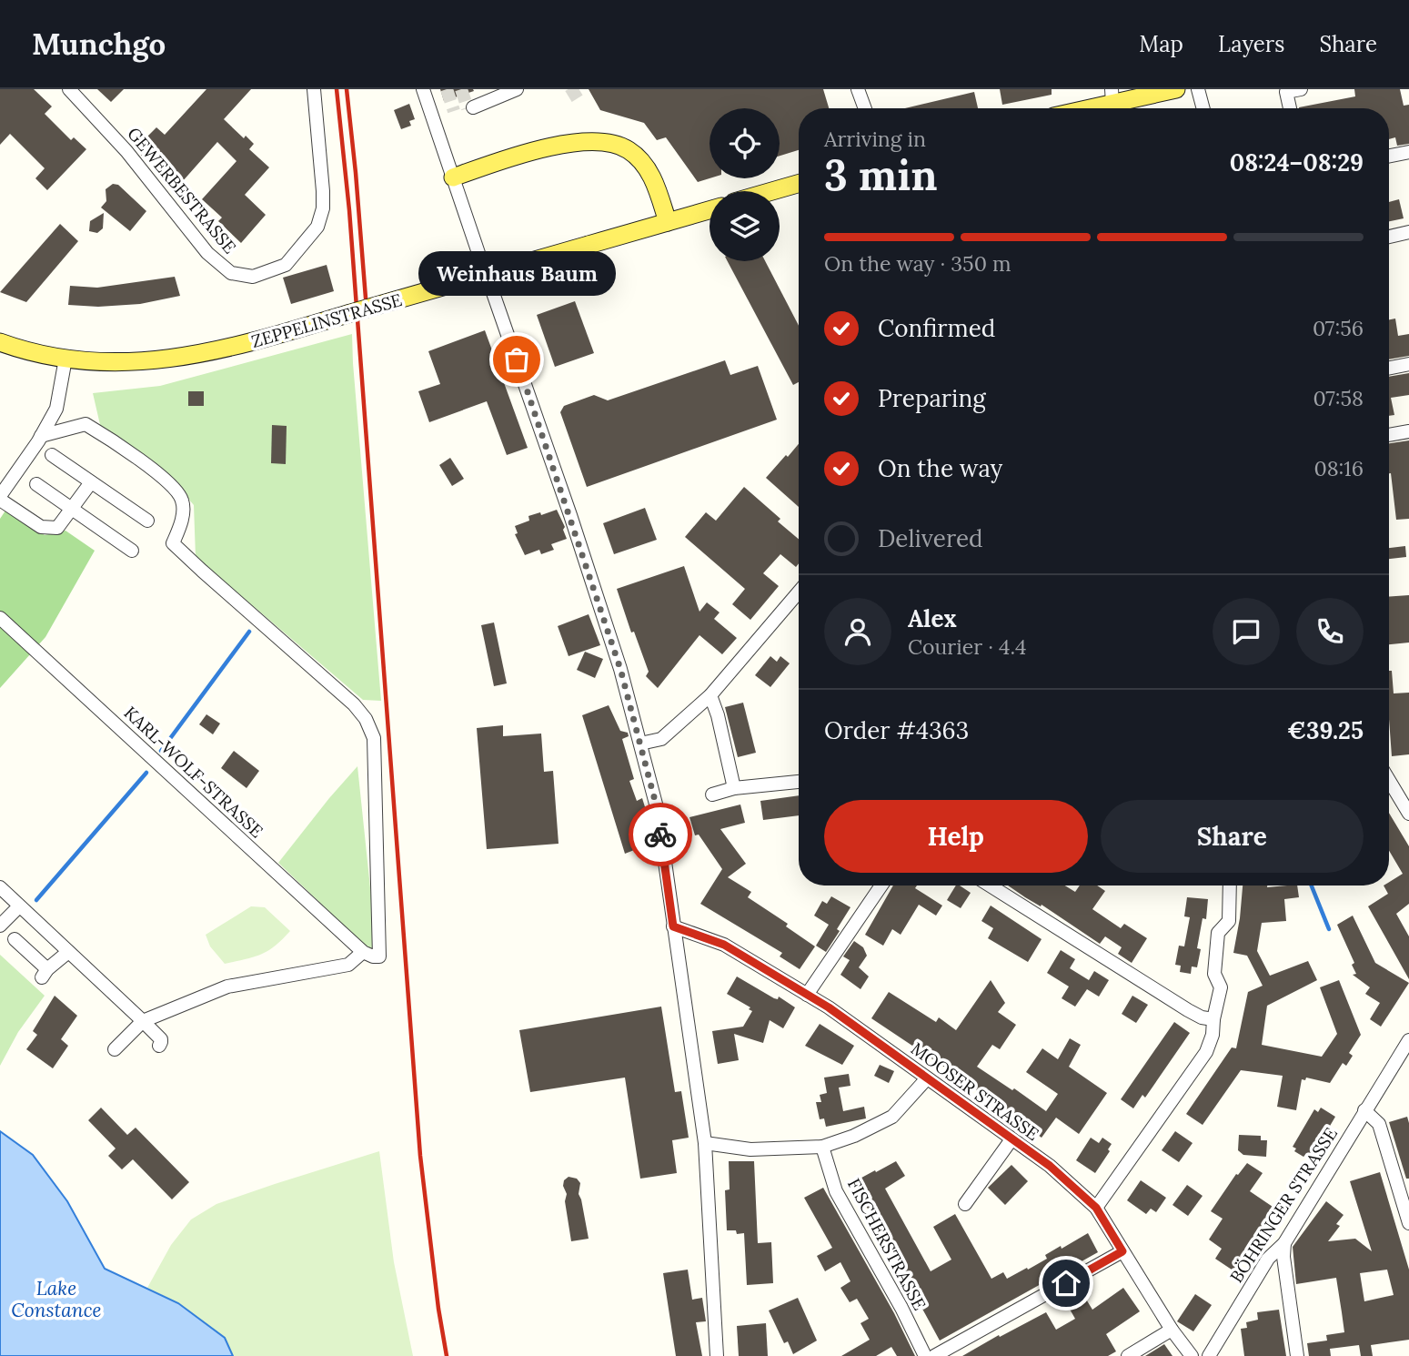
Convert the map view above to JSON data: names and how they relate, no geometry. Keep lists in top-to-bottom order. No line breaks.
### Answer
{"streets":{"main road":["ZEPPELINSTRASSE"],"street":["GEWERBESTRASSE","KARL-WOLF-STRASSE","MOOSER STRASSE","BÖHRINGER STRASSE","FISCHERSTRASSE"]},"water":["Lake Constance"],"places":["Weinhaus Baum"],"page":{"header":"Munchgo","nav":["Map","Layers","Share"],"heading":["3 min","Arriving in","08:24–08:29"],"panel":["Alex","Courier · 4.4","Order #4363","€39.25"],"bar":"On the way · 350 m","bubble":"Weinhaus Baum","list":[["Confirmed","07:56"],["Preparing","07:58"],["On the way","08:16"],"Delivered"],"buttons":["Help","Share"]}}
